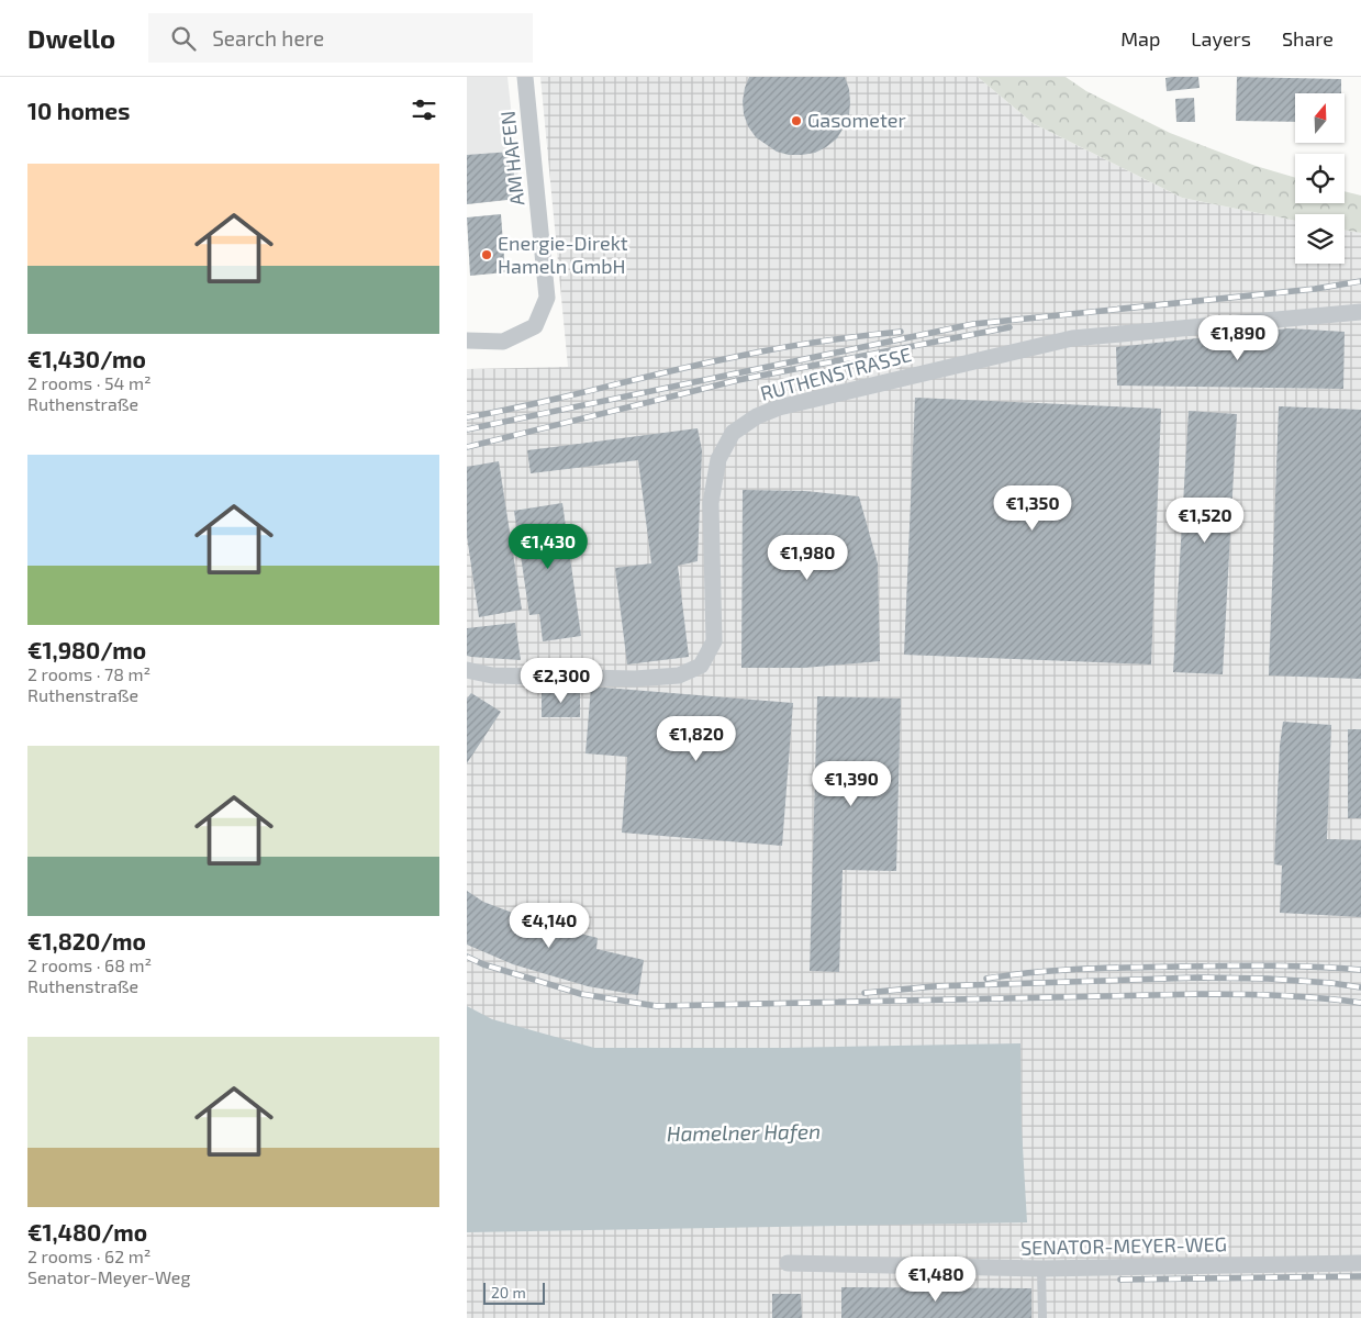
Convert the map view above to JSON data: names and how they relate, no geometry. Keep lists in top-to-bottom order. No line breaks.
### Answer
{"streets":{"street":["AM HAFEN","RUTHENSTRASSE","SENATOR-MEYER-WEG"]},"water":["Hamelner Hafen"],"places":["Gasometer","Energie-Direkt Hameln GmbH"],"scale_bar":"20 m","north":"top","page":{"header":"Dwello","search":"Search here","nav":["Map","Layers","Share"],"heading":"10 homes","list":[{"name":"€1,430/mo","note":"2 rooms · 54 m² · Ruthenstraße"},{"name":"€1,980/mo","note":"2 rooms · 78 m² · Ruthenstraße"},{"name":"€1,820/mo","note":"2 rooms · 68 m² · Ruthenstraße"},{"name":"€1,480/mo","note":"2 rooms · 62 m² · Senator-Meyer-Weg"}],"price":["€1,890","€1,350","€1,520","€1,430","€1,980","€2,300","€1,820","€1,390","€4,140","€1,480"],"scale":"20 m"}}
